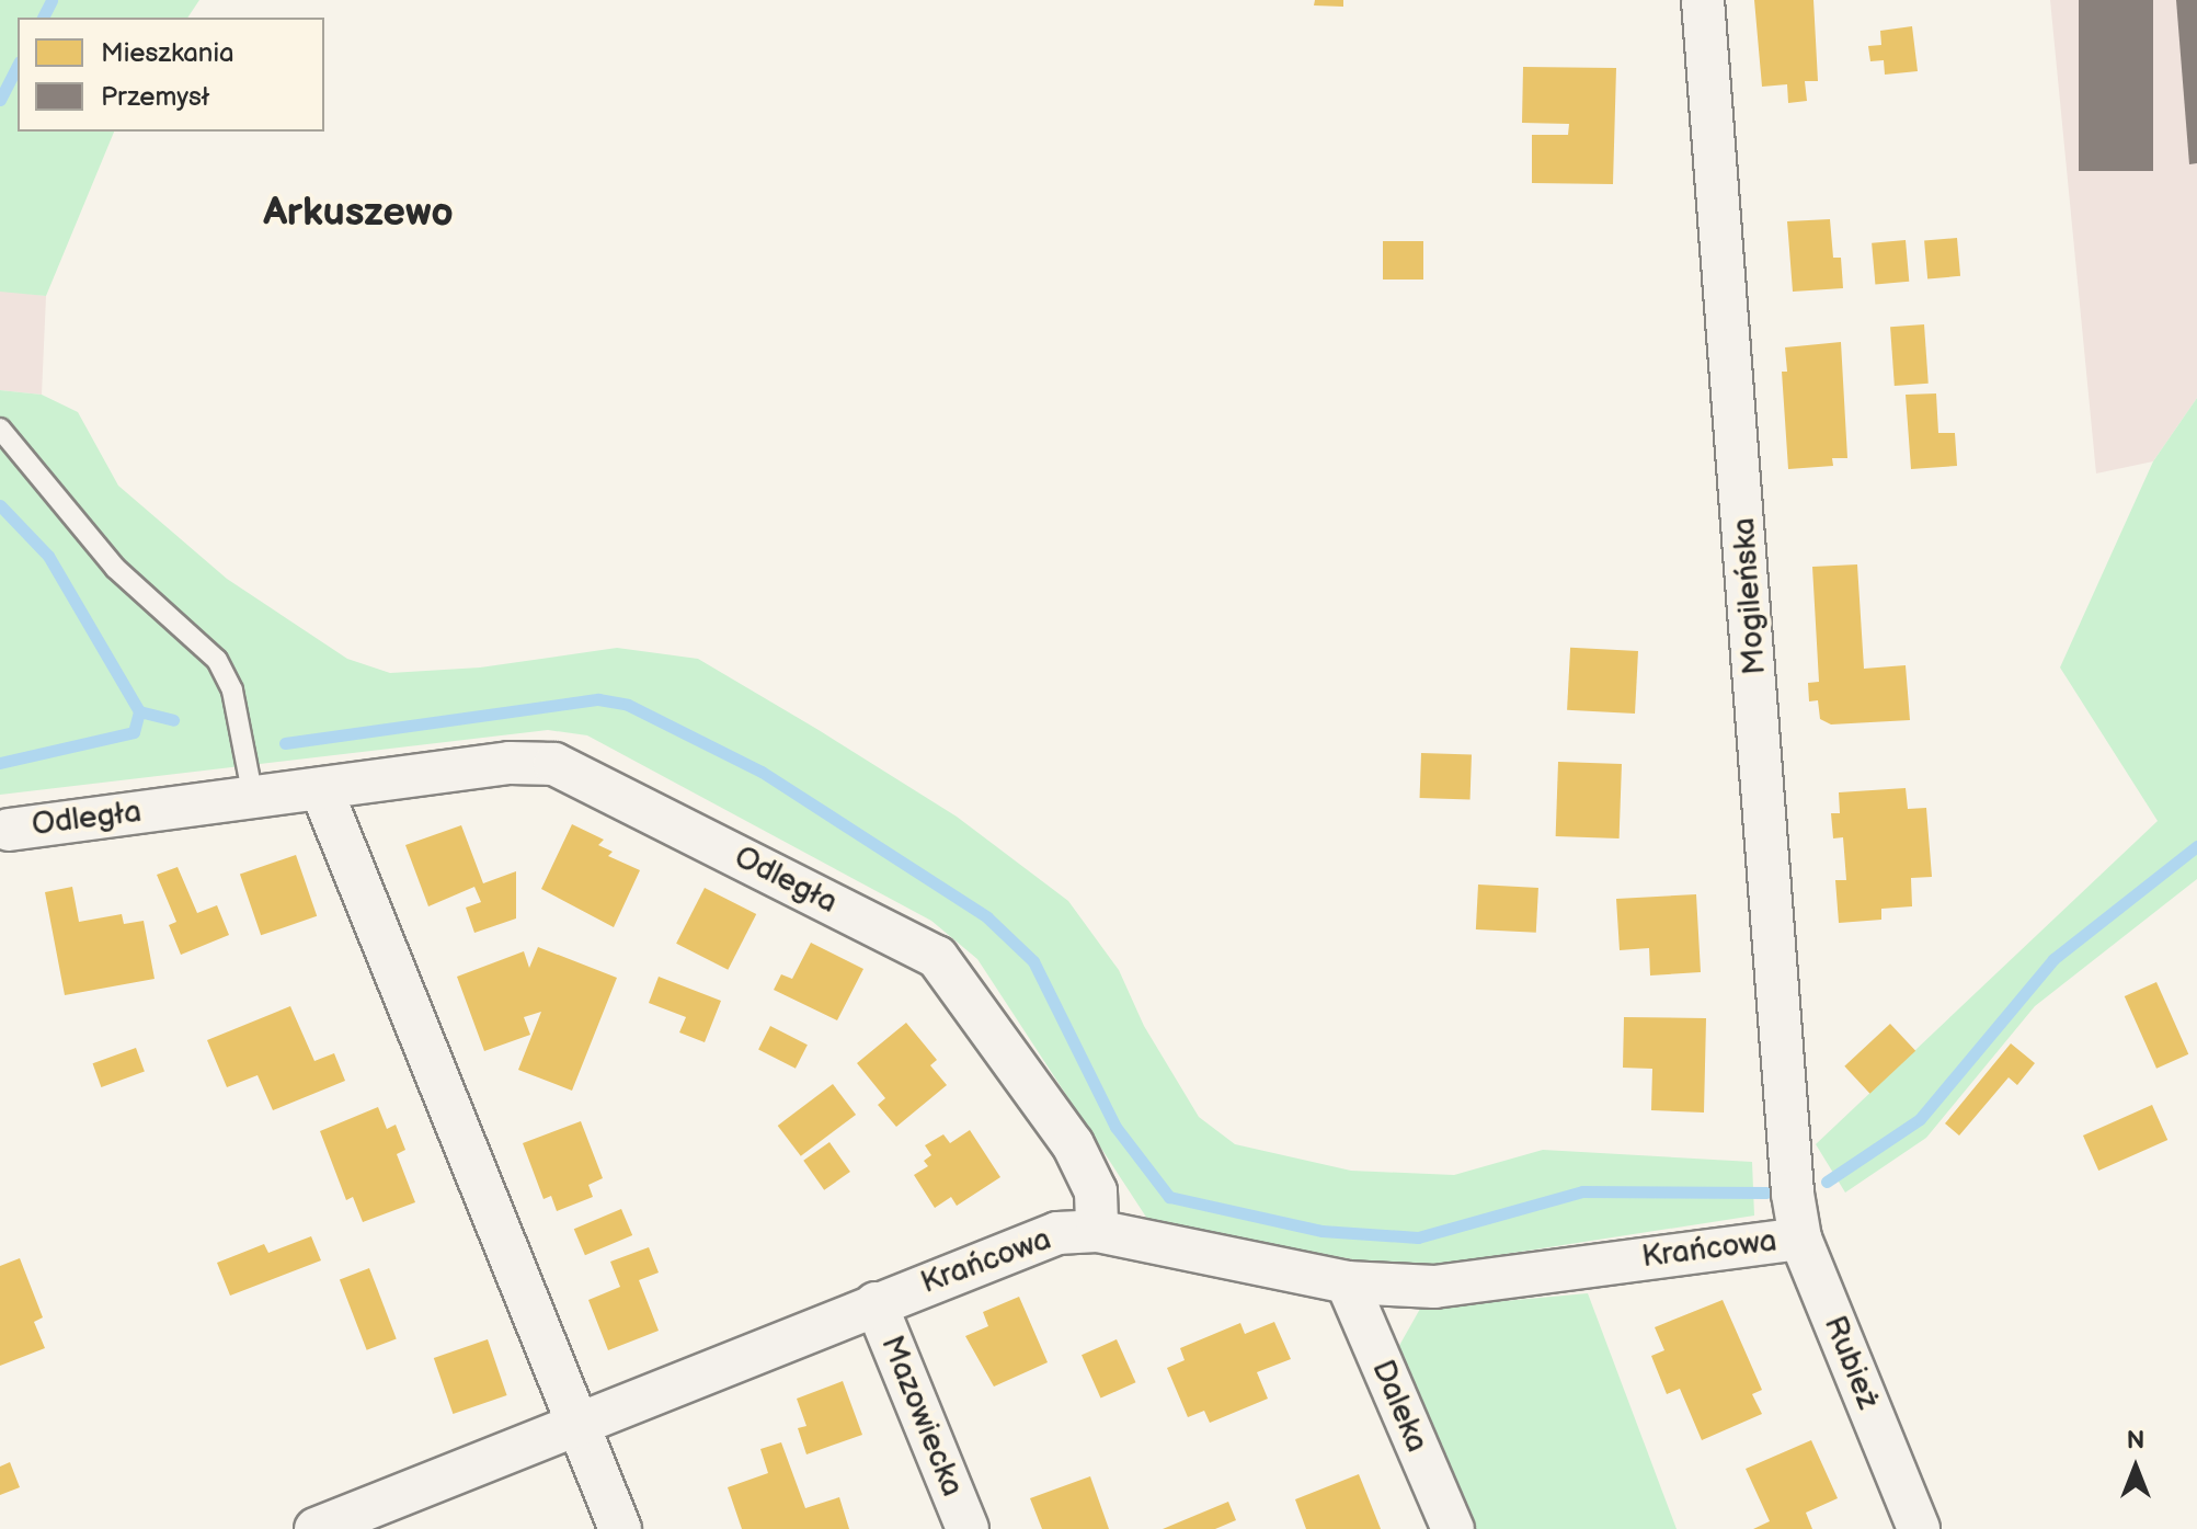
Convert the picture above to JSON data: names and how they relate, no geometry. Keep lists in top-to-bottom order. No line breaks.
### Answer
{"streets":{"street":["Mogileńska","Odległa","Krańcowa","Rubież","Daleka","Mazowiecka"]},"crossings":[["Mogileńska","Rubież"],["Odległa","Krańcowa"],["Krańcowa","Rubież"],["Krańcowa","Daleka"],["Krańcowa","Mazowiecka"]],"districts":["Arkuszewo"],"legend":["Mieszkania","Przemysł"],"north":"top"}
